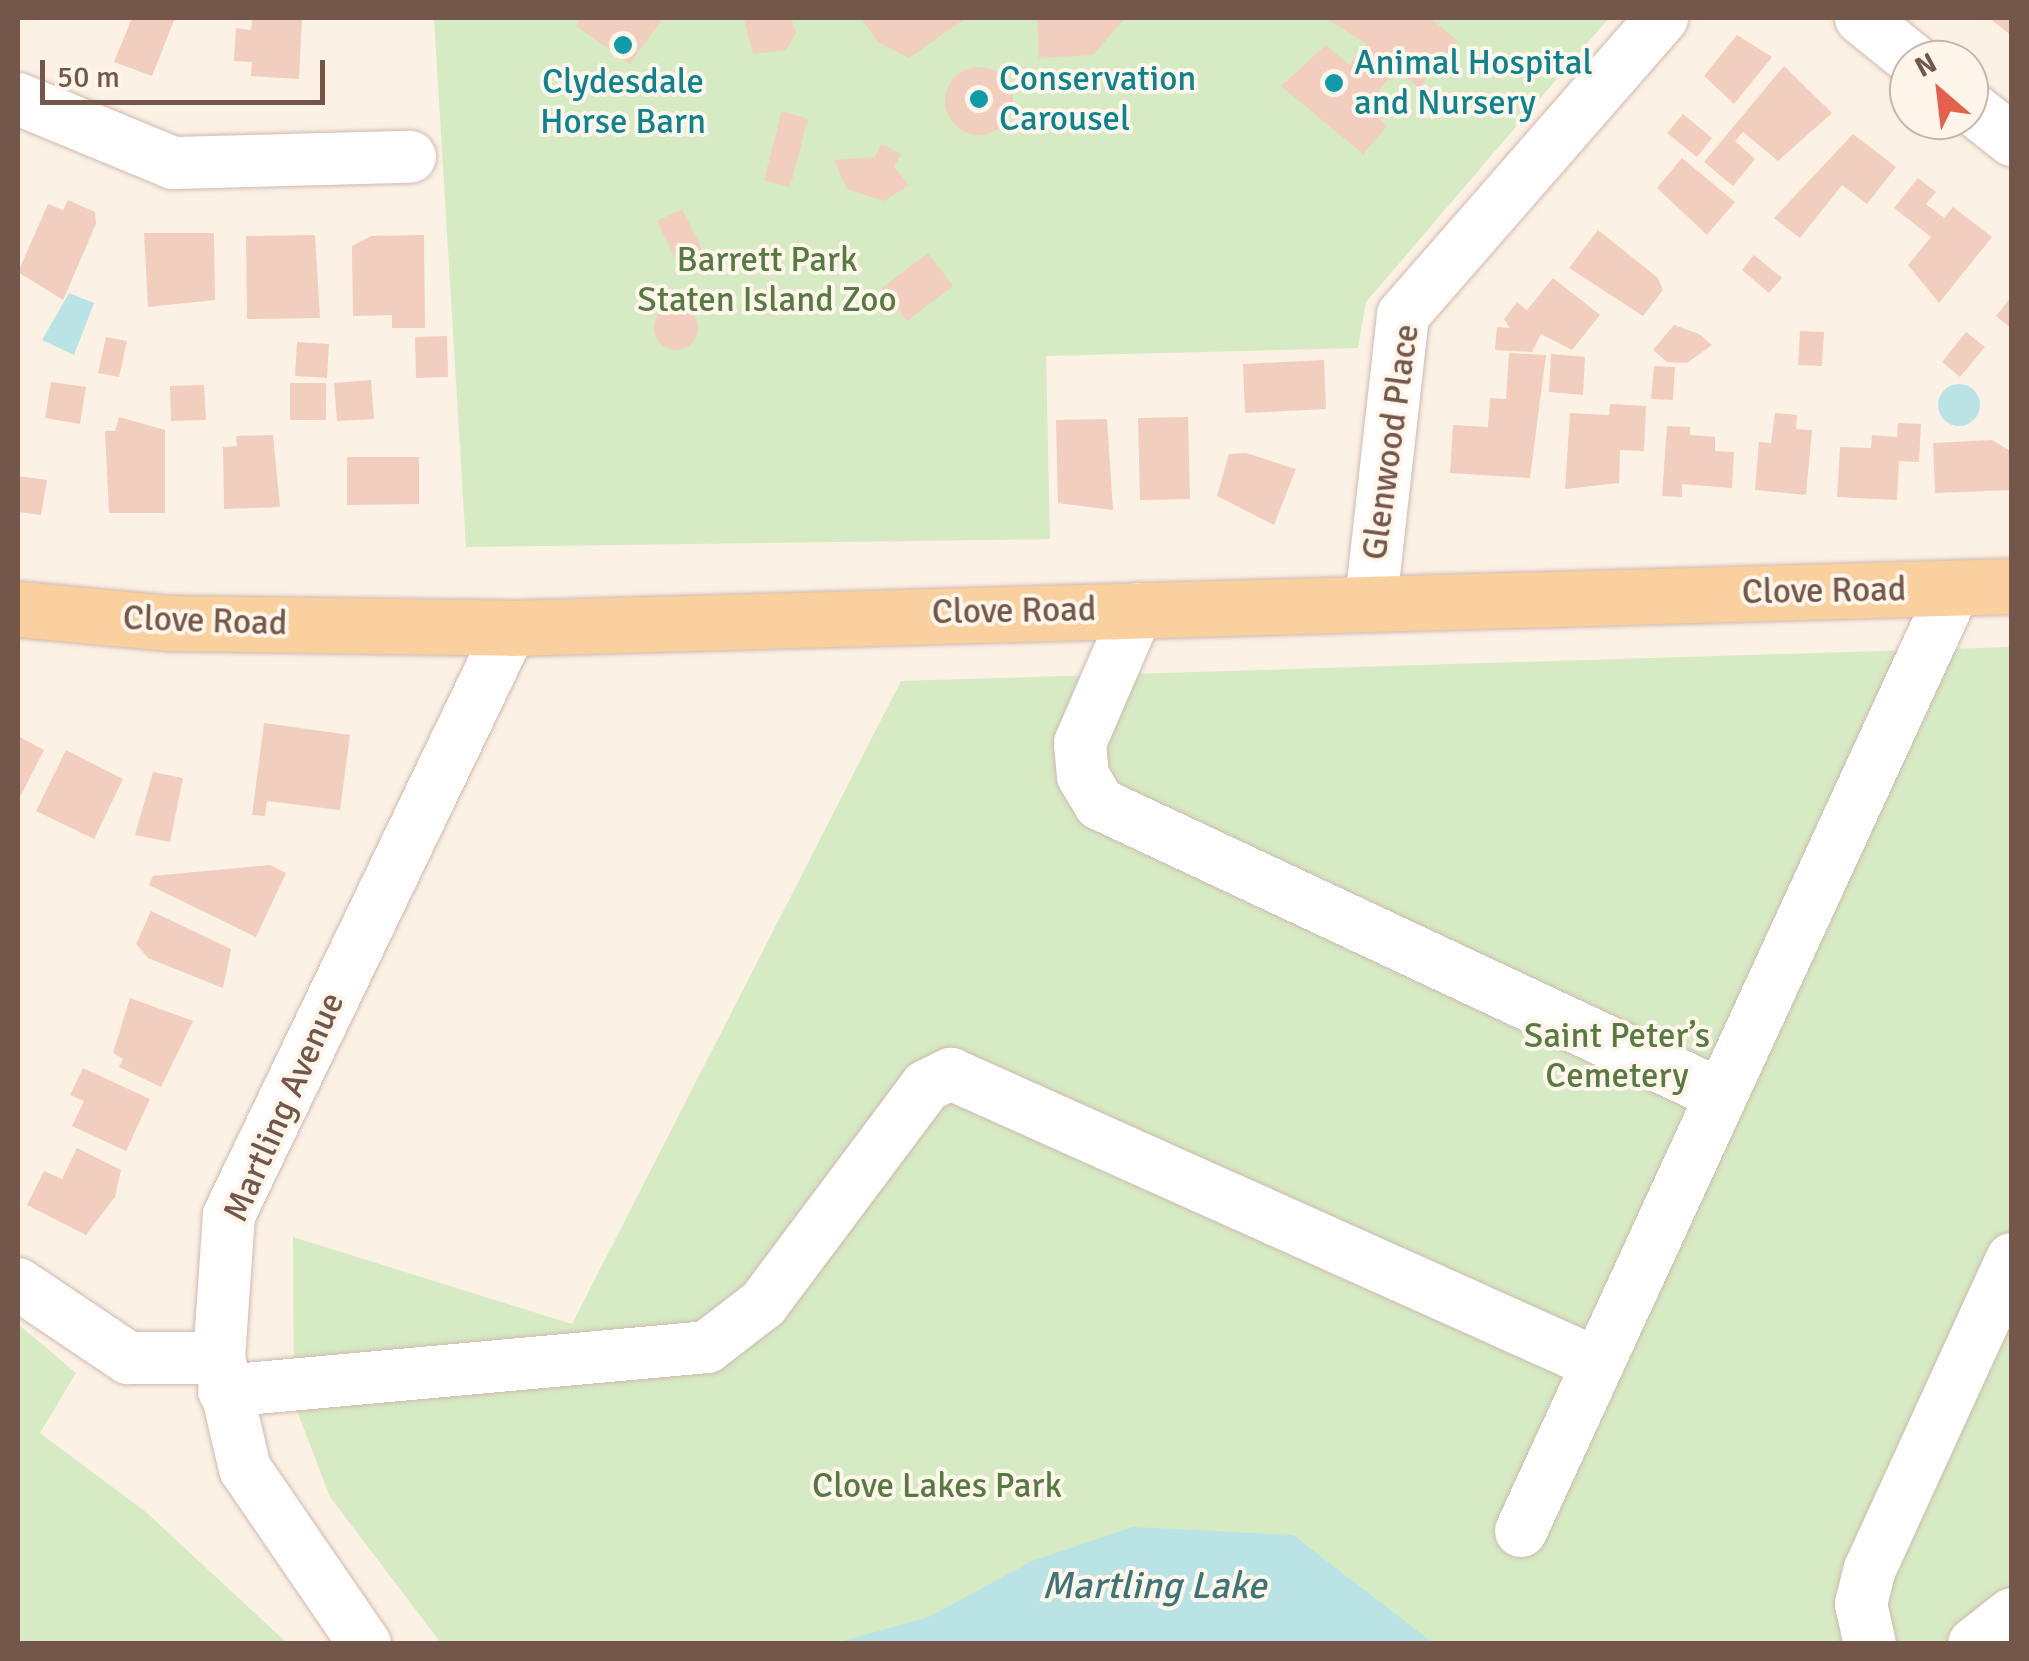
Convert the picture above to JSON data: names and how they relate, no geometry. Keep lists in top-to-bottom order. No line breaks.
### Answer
{"streets":{"main road":["Clove Road"],"street":["Glenwood Place","Martling Avenue"]},"crossings":[["Glenwood Place","Clove Road"],["Clove Road","Martling Avenue"]],"water":["Martling Lake"],"parks":["Barrett Park Staten Island Zoo","Saint Peter’s Cemetery","Clove Lakes Park"],"places":["Clydesdale Horse Barn","Animal Hospital and Nursery","Conservation Carousel"],"scale_bar":"50 m","north":"top left"}
